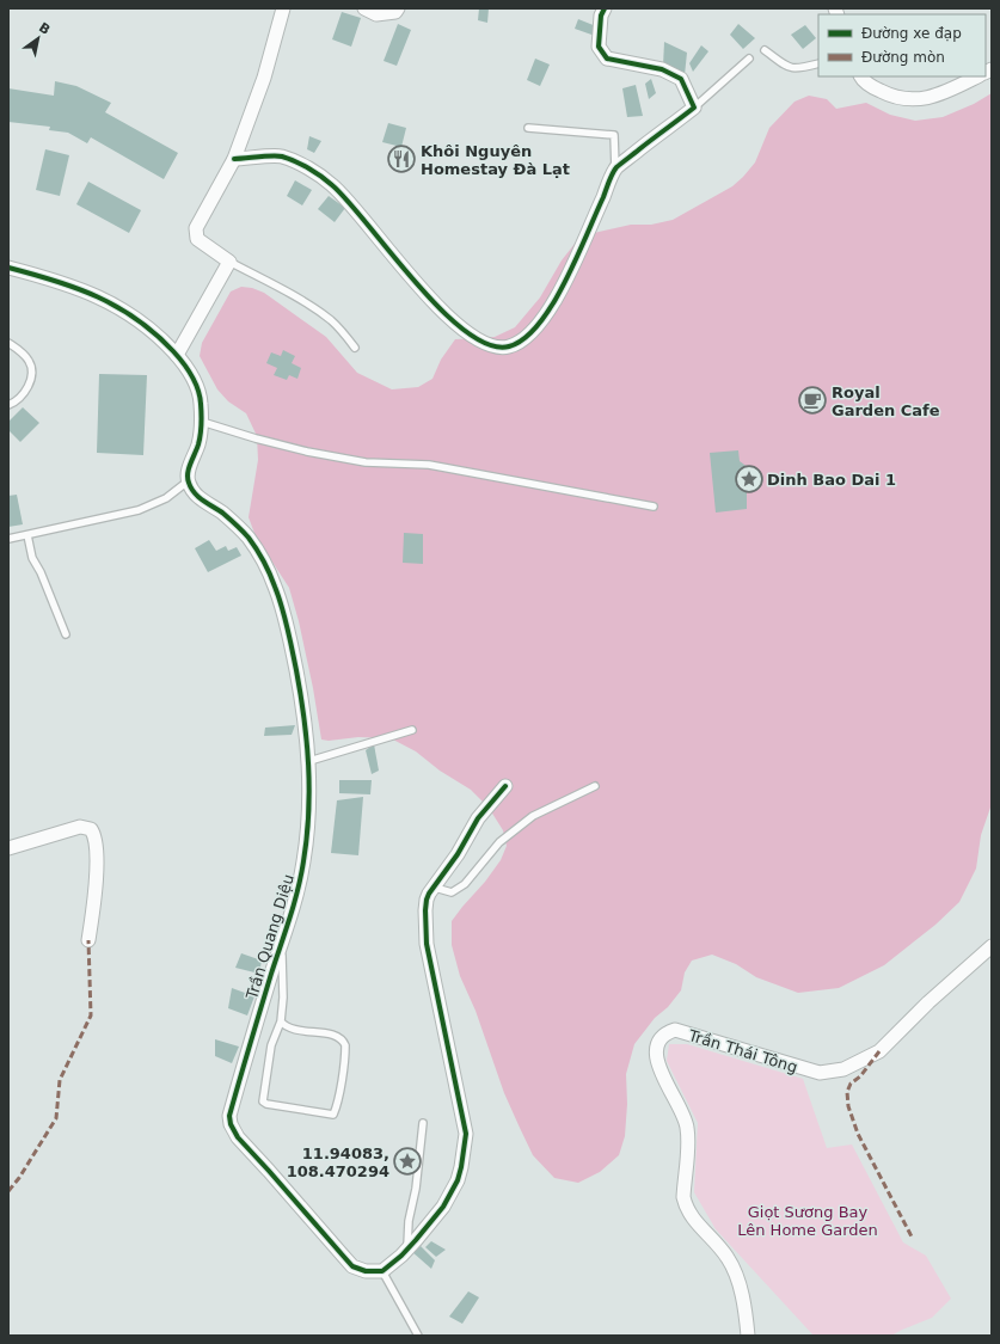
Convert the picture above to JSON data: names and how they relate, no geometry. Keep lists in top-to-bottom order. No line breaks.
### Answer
{"streets":{"street":["Trần Quang Diệu","Trần Thái Tông"]},"parks":["Giọt Sương Bay Lên Home Garden"],"places":{"restaurant":["Khôi Nguyên Homestay Đà Lạt"],"cafe":["Royal Garden Cafe"],"place":["Dinh Bao Dai 1","11.94083, 108.470294"]},"legend":["Đường xe đạp","Đường mòn"],"north":"top right"}
